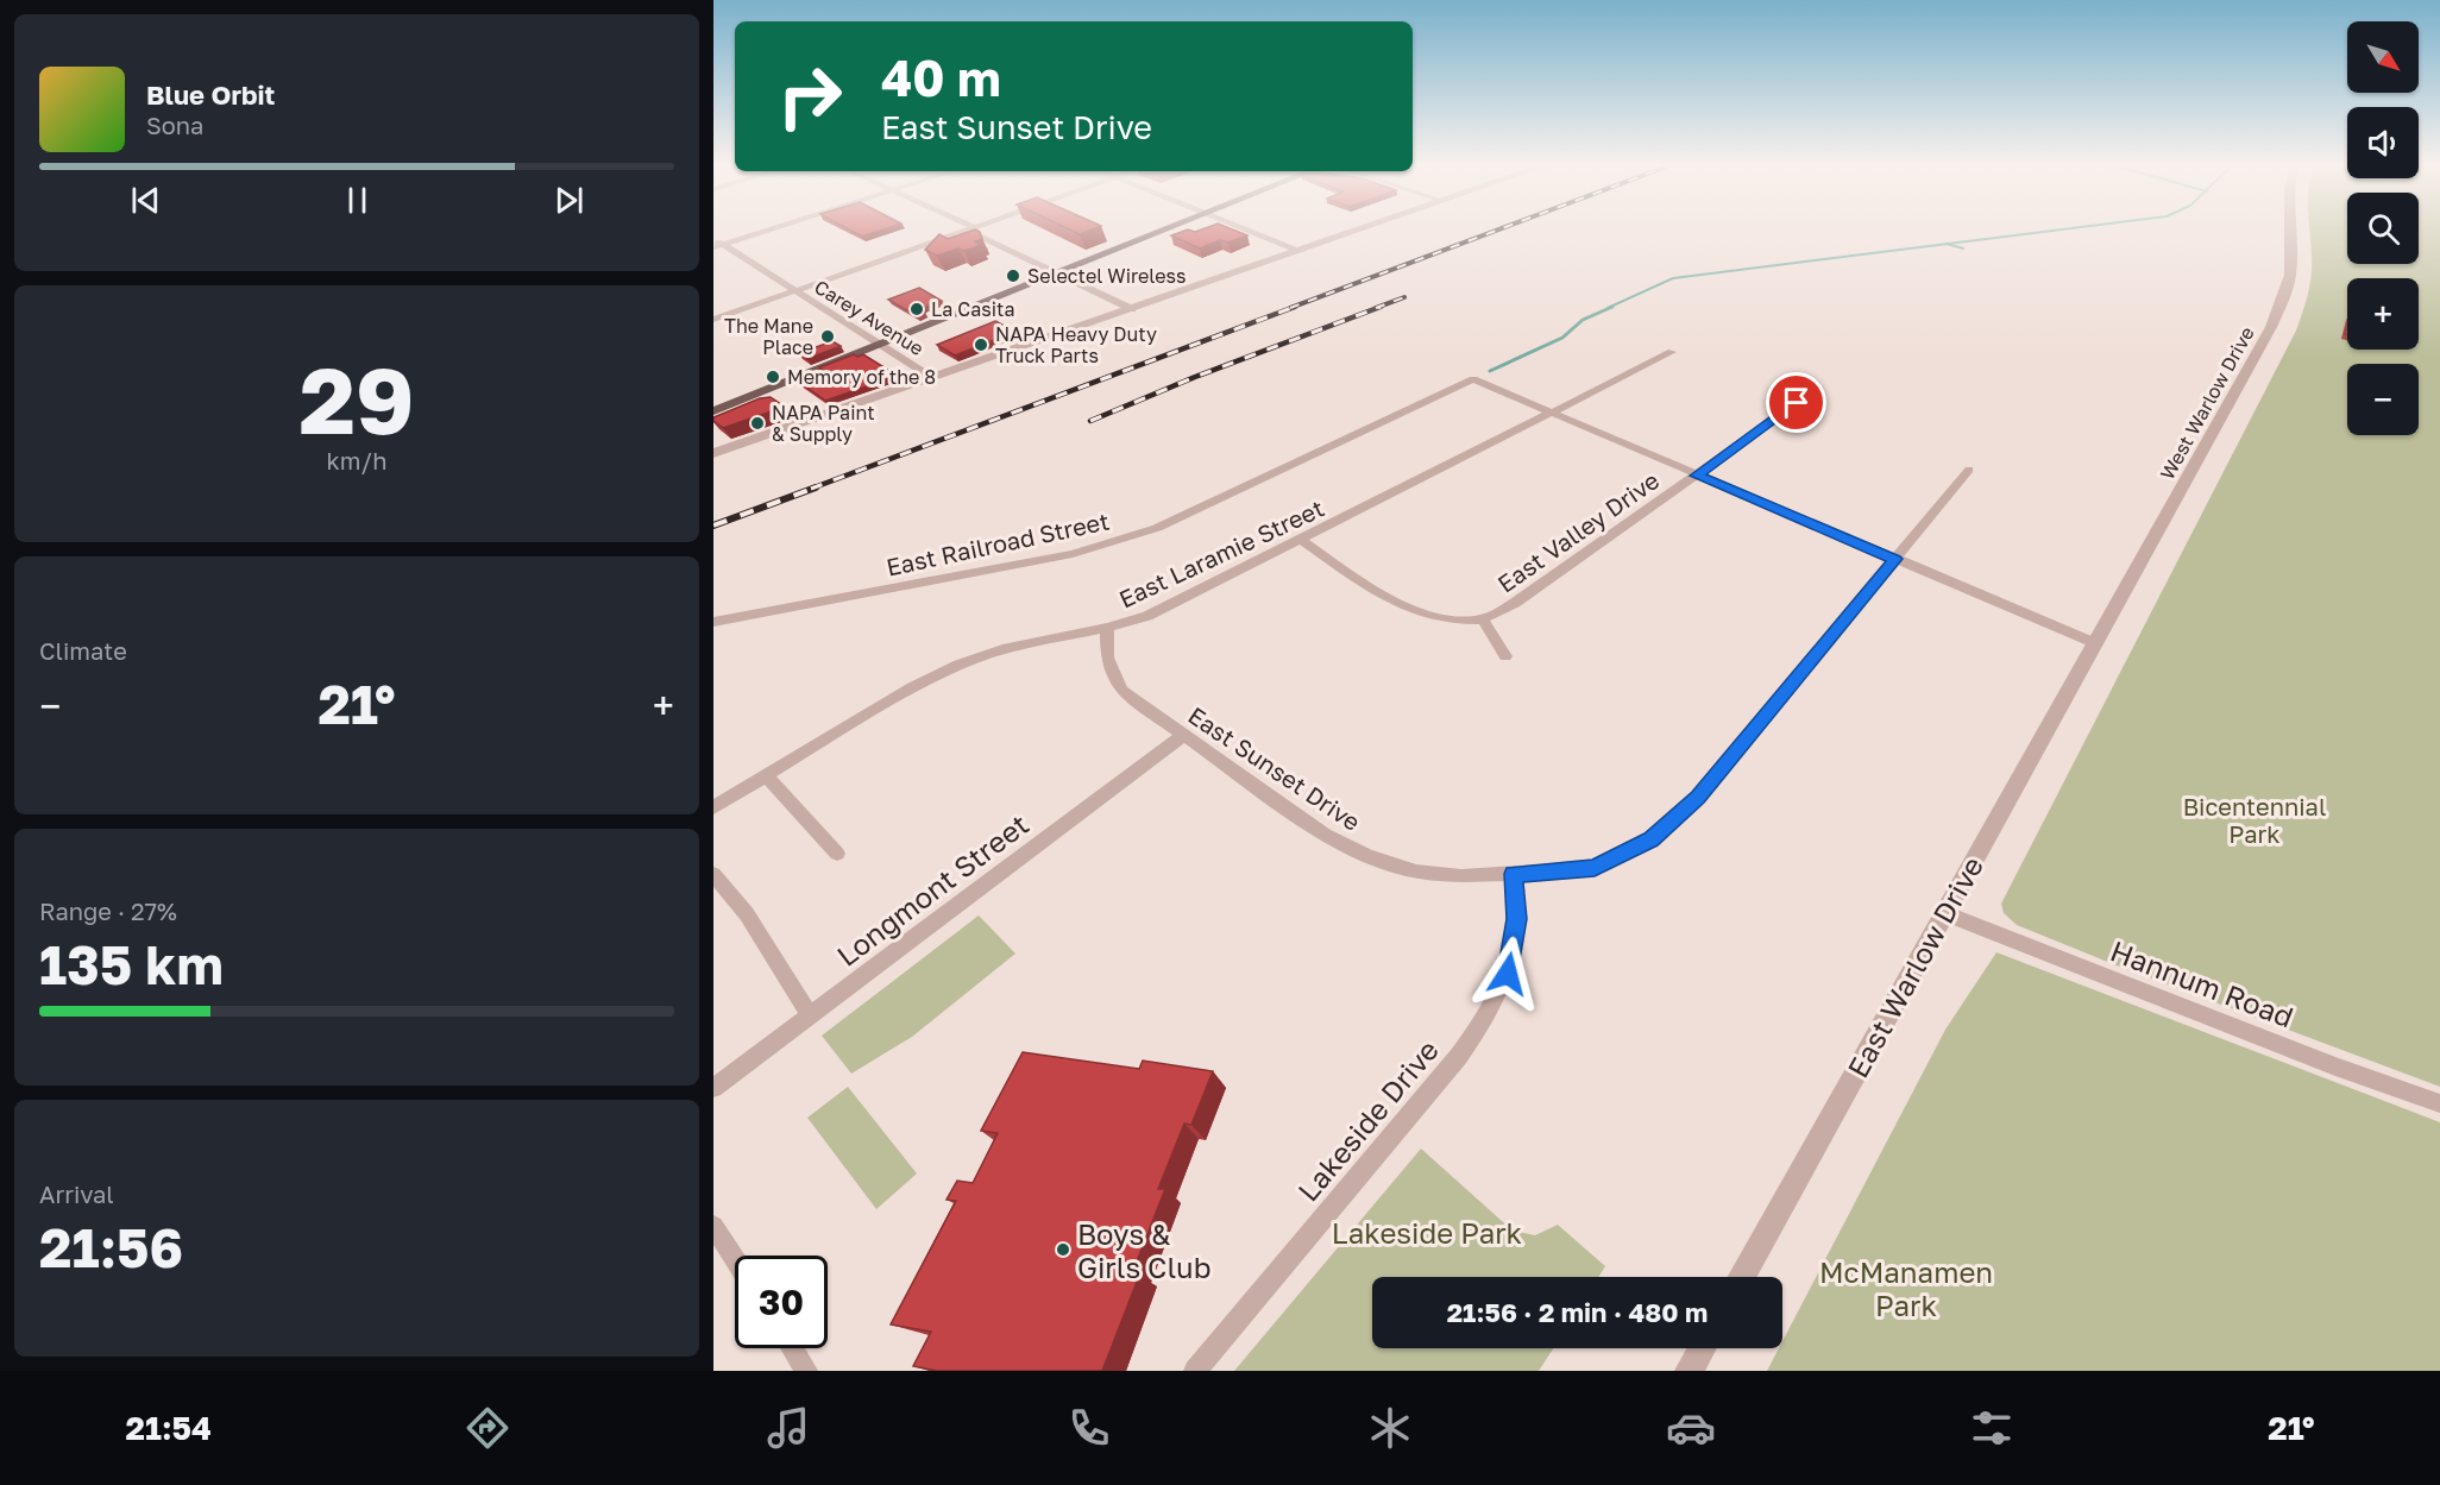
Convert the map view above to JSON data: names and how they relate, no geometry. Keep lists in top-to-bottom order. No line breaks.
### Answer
{"streets":{"street":["Carey Avenue","West Warlow Drive","East Valley Drive","East Railroad Street","East Laramie Street","East Sunset Drive","Longmont Street","East Warlow Drive","Hannum Road","Lakeside Drive"]},"crossings":[["West Warlow Drive","East Warlow Drive"],["East Valley Drive","East Laramie Street"],["East Railroad Street","East Laramie Street"],["East Laramie Street","East Sunset Drive"],["East Sunset Drive","Longmont Street"],["East Sunset Drive","Lakeside Drive"],["East Warlow Drive","Hannum Road"]],"parks":["Bicentennial Park","Lakeside Park","McManamen Park"],"places":["Selectel Wireless","La Casita","The Mane Place","NAPA Heavy Duty Truck Parts","Memory of the 8","NAPA Paint & Supply","Boys & Girls Club"],"north":"bottom right","page":{"map_buttons":["+","−"],"turn":["40 m","East Sunset Drive"],"song":["Blue Orbit","Sona"],"tile":[["29","km/h"],"Climate",["Range · 27%","135 km"],["Arrival","21:56"]],"heat":["−","21°","+"],"limit":"30","trip":"21:56 · 2 min · 480 m","tabs":["21:54","21°"]}}
